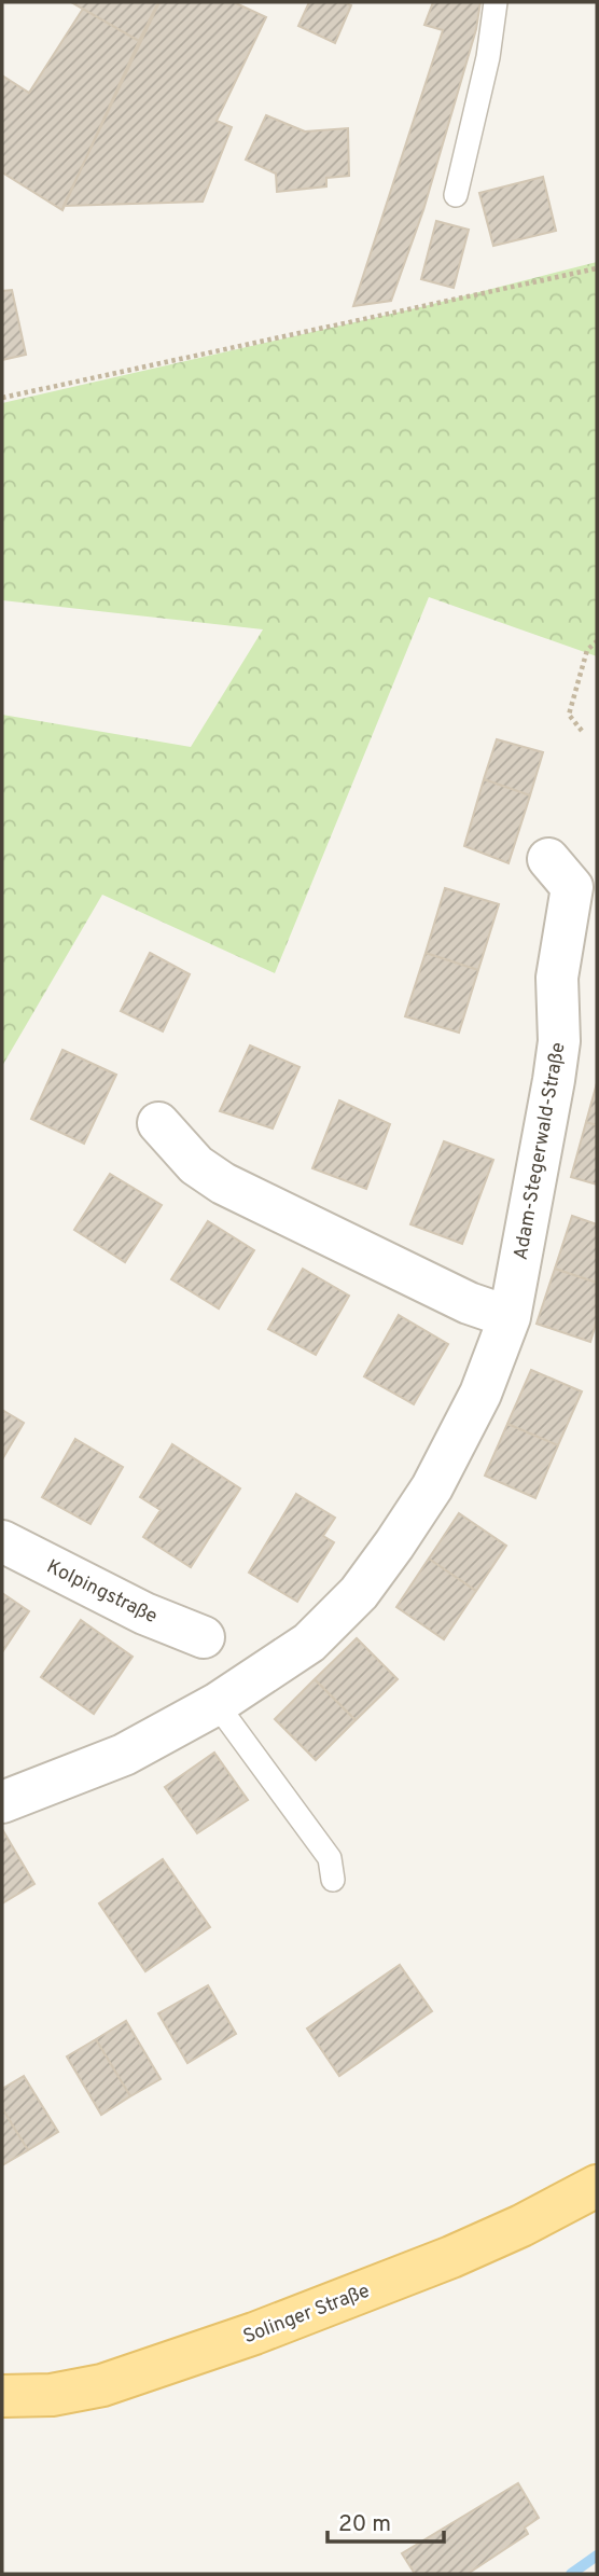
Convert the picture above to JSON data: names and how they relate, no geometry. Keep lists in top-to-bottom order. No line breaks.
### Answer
{"streets":{"main road":["Solinger Straße"],"street":["Adam-Stegerwald-Straße","Kolpingstraße"]},"scale_bar":"20 m"}
